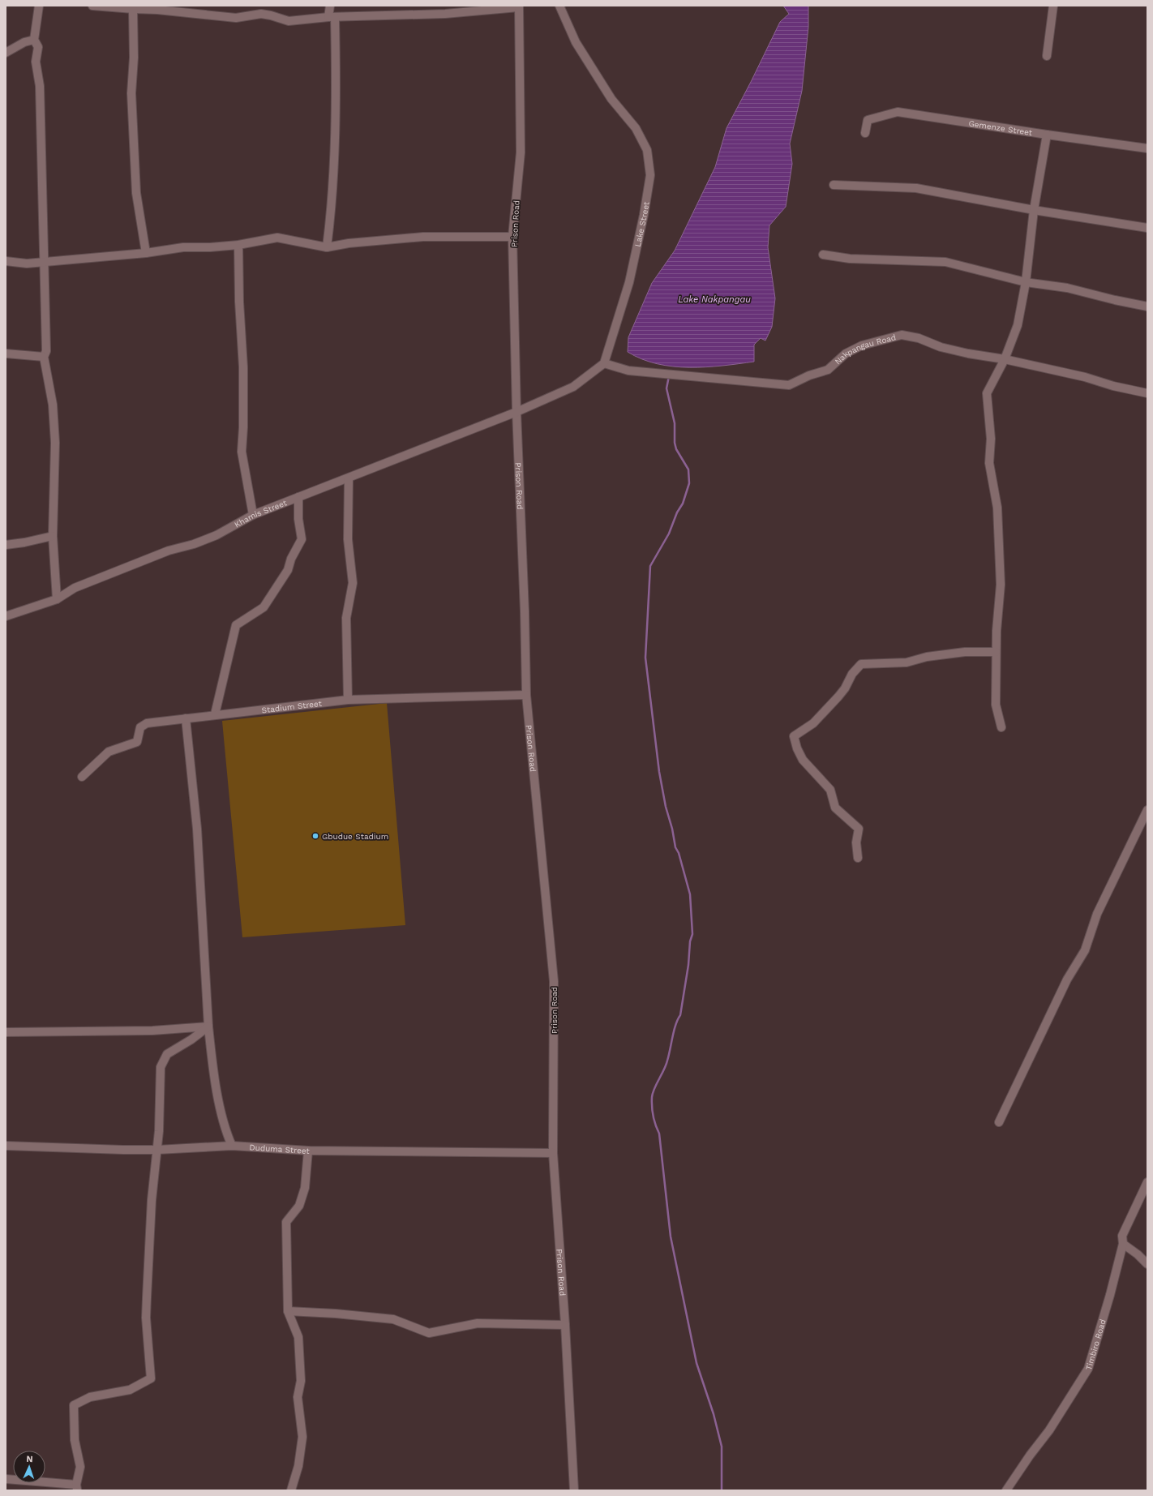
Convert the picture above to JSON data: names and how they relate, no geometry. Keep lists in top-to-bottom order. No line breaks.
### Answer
{"streets":{"street":["Gemenze Street","Prison Road","Lake Street","Nakpangau Road","Khamis Street","Stadium Street","Duduma Street","Timbiro Road"]},"crossings":[["Prison Road","Khamis Street"],["Prison Road","Stadium Street"],["Prison Road","Duduma Street"],["Lake Street","Nakpangau Road"]],"water":["Lake Nakpangau"],"places":["Gbudue Stadium"],"north":"top"}
